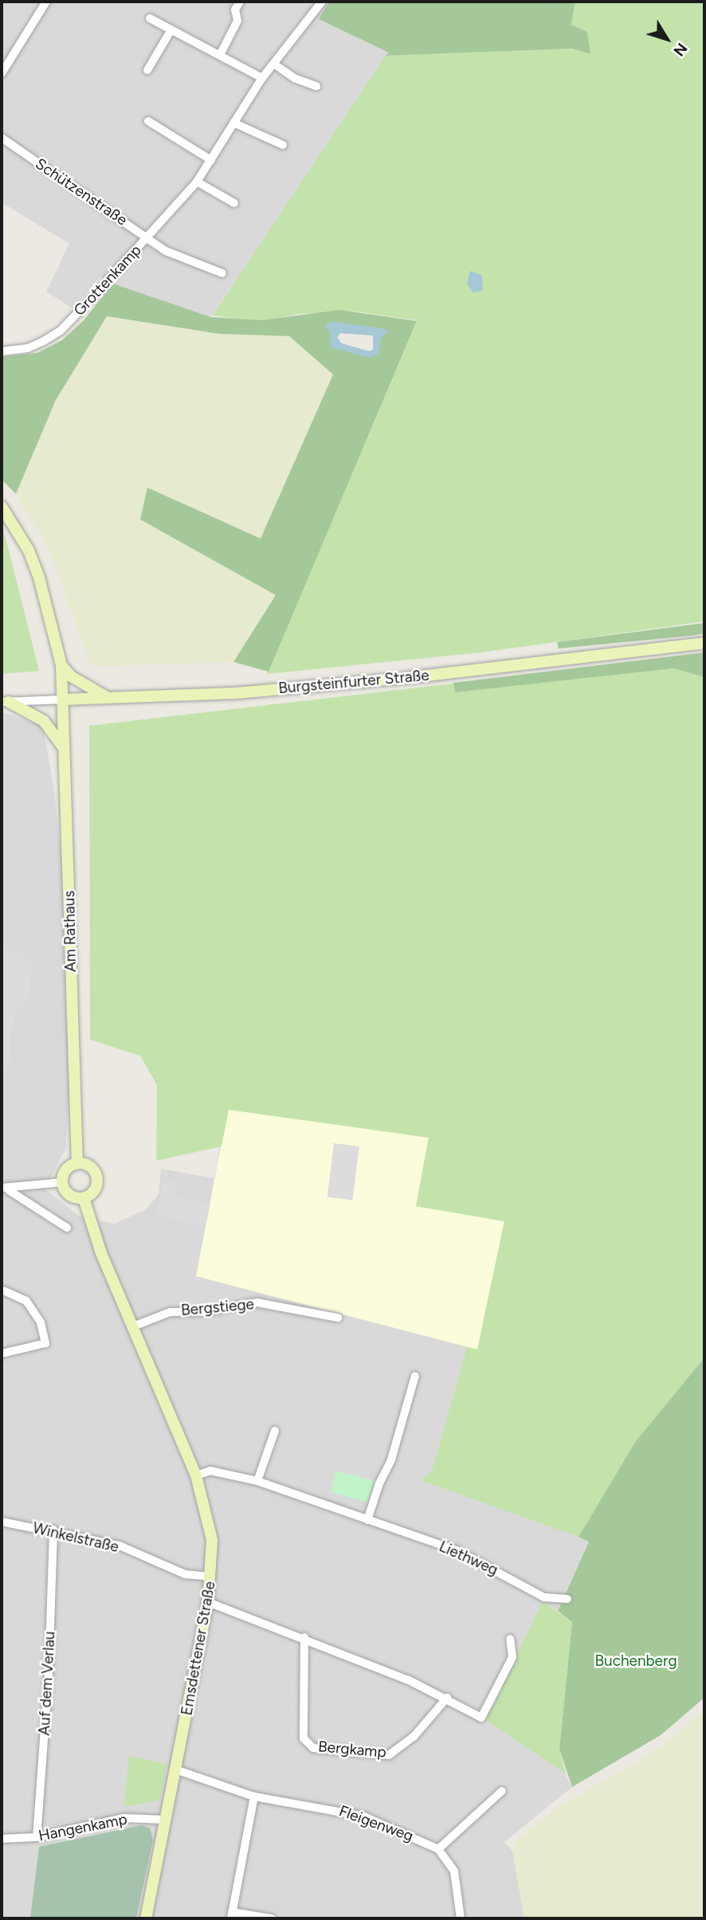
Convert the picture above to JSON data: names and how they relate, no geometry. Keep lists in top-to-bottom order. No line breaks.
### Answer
{"streets":{"main road":["Burgsteinfurter Straße","Am Rathaus","Emsdettener Straße"],"street":["Schützenstraße","Grottenkamp","Bergstiege","Winkelstraße","Liethweg","Auf dem Verlau","Bergkamp","Fleigenweg","Hangenkamp"]},"crossings":[["Schützenstraße","Grottenkamp"],["Burgsteinfurter Straße","Am Rathaus"],["Am Rathaus","Emsdettener Straße"],["Bergstiege","Emsdettener Straße"],["Winkelstraße","Emsdettener Straße"],["Winkelstraße","Auf dem Verlau"],["Liethweg","Emsdettener Straße"],["Emsdettener Straße","Fleigenweg"],["Emsdettener Straße","Hangenkamp"],["Auf dem Verlau","Hangenkamp"]],"parks":["Buchenberg"],"north":"bottom right"}
